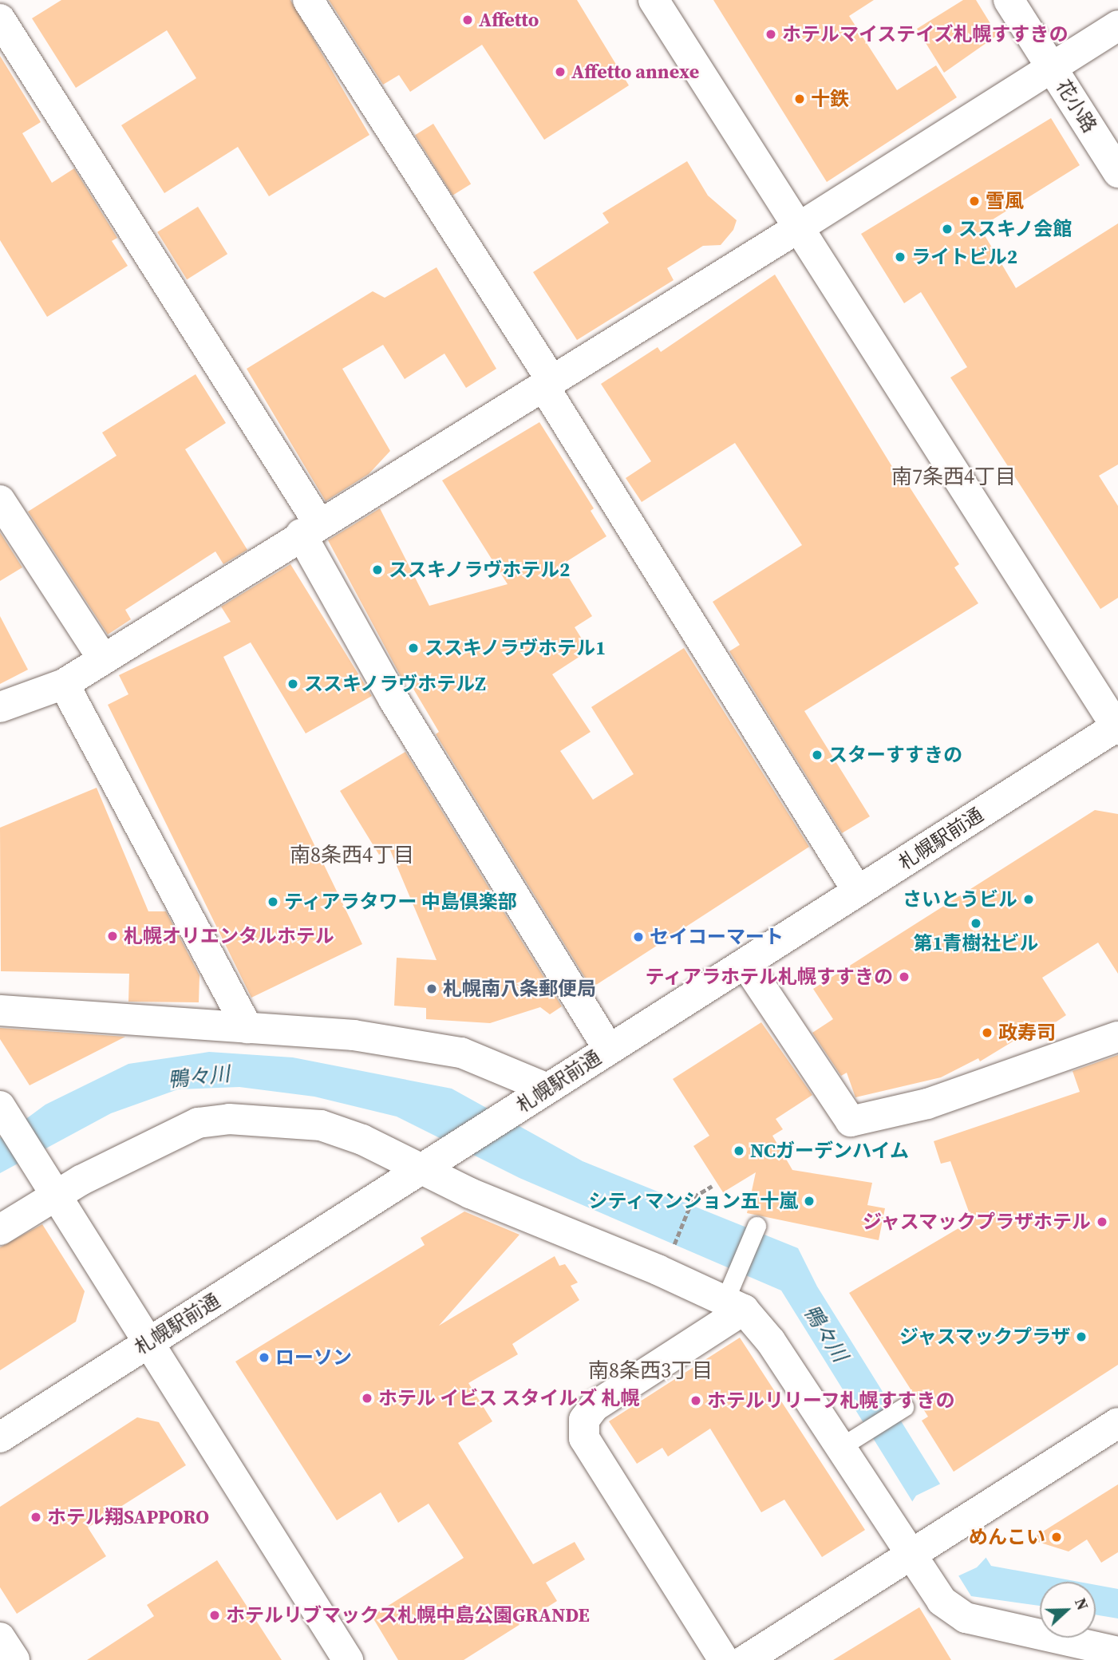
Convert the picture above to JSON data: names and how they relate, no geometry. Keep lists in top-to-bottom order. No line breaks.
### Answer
{"streets":{"street":["花小路","札幌駅前通"]},"districts":["南7条西4丁目","南8条西4丁目","南8条西3丁目"],"water":["鴨々川"],"places":["Affetto","ホテルマイステイズ札幌すすきの","Affetto annexe","十鉄","雪風","ススキノ会館","ライトビル2","ススキノラヴホテル2","ススキノラヴホテル1","ススキノラヴホテルZ","スターすすきの","さいとうビル","ティアラタワー 中島倶楽部","第1青樹社ビル","札幌オリエンタルホテル","セイコーマート","ティアラホテル札幌すすきの","札幌南八条郵便局","政寿司","NCガーデンハイム","シティマンション五十嵐","ジャスマックプラザホテル","ジャスマックプラザ","ローソン","ホテル イビス スタイルズ 札幌","ホテルリリーフ札幌すすきの","ホテル翔SAPPORO","めんこい","ホテルリブマックス札幌中島公園GRANDE"],"north":"right"}
